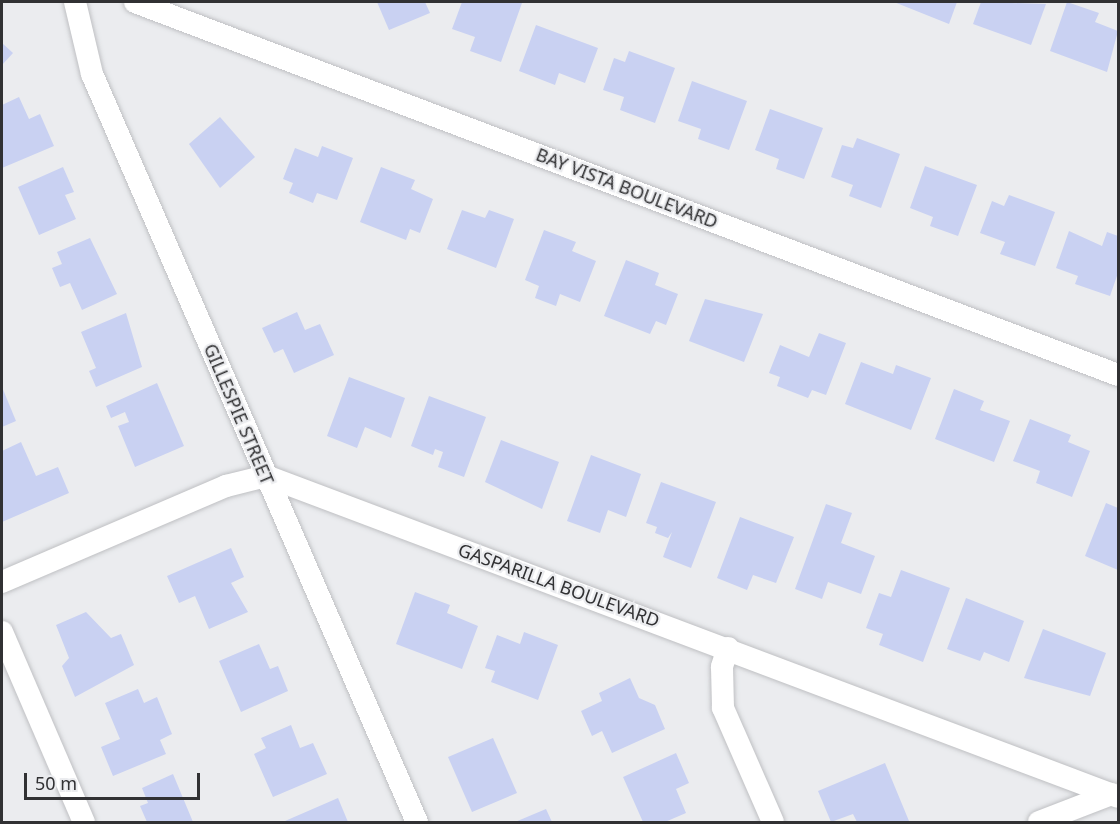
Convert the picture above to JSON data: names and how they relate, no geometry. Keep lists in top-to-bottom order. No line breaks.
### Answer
{"streets":{"street":["BAY VISTA BOULEVARD","GILLESPIE STREET","GASPARILLA BOULEVARD"]},"crossings":[["GILLESPIE STREET","GASPARILLA BOULEVARD"]],"scale_bar":"50 m"}
